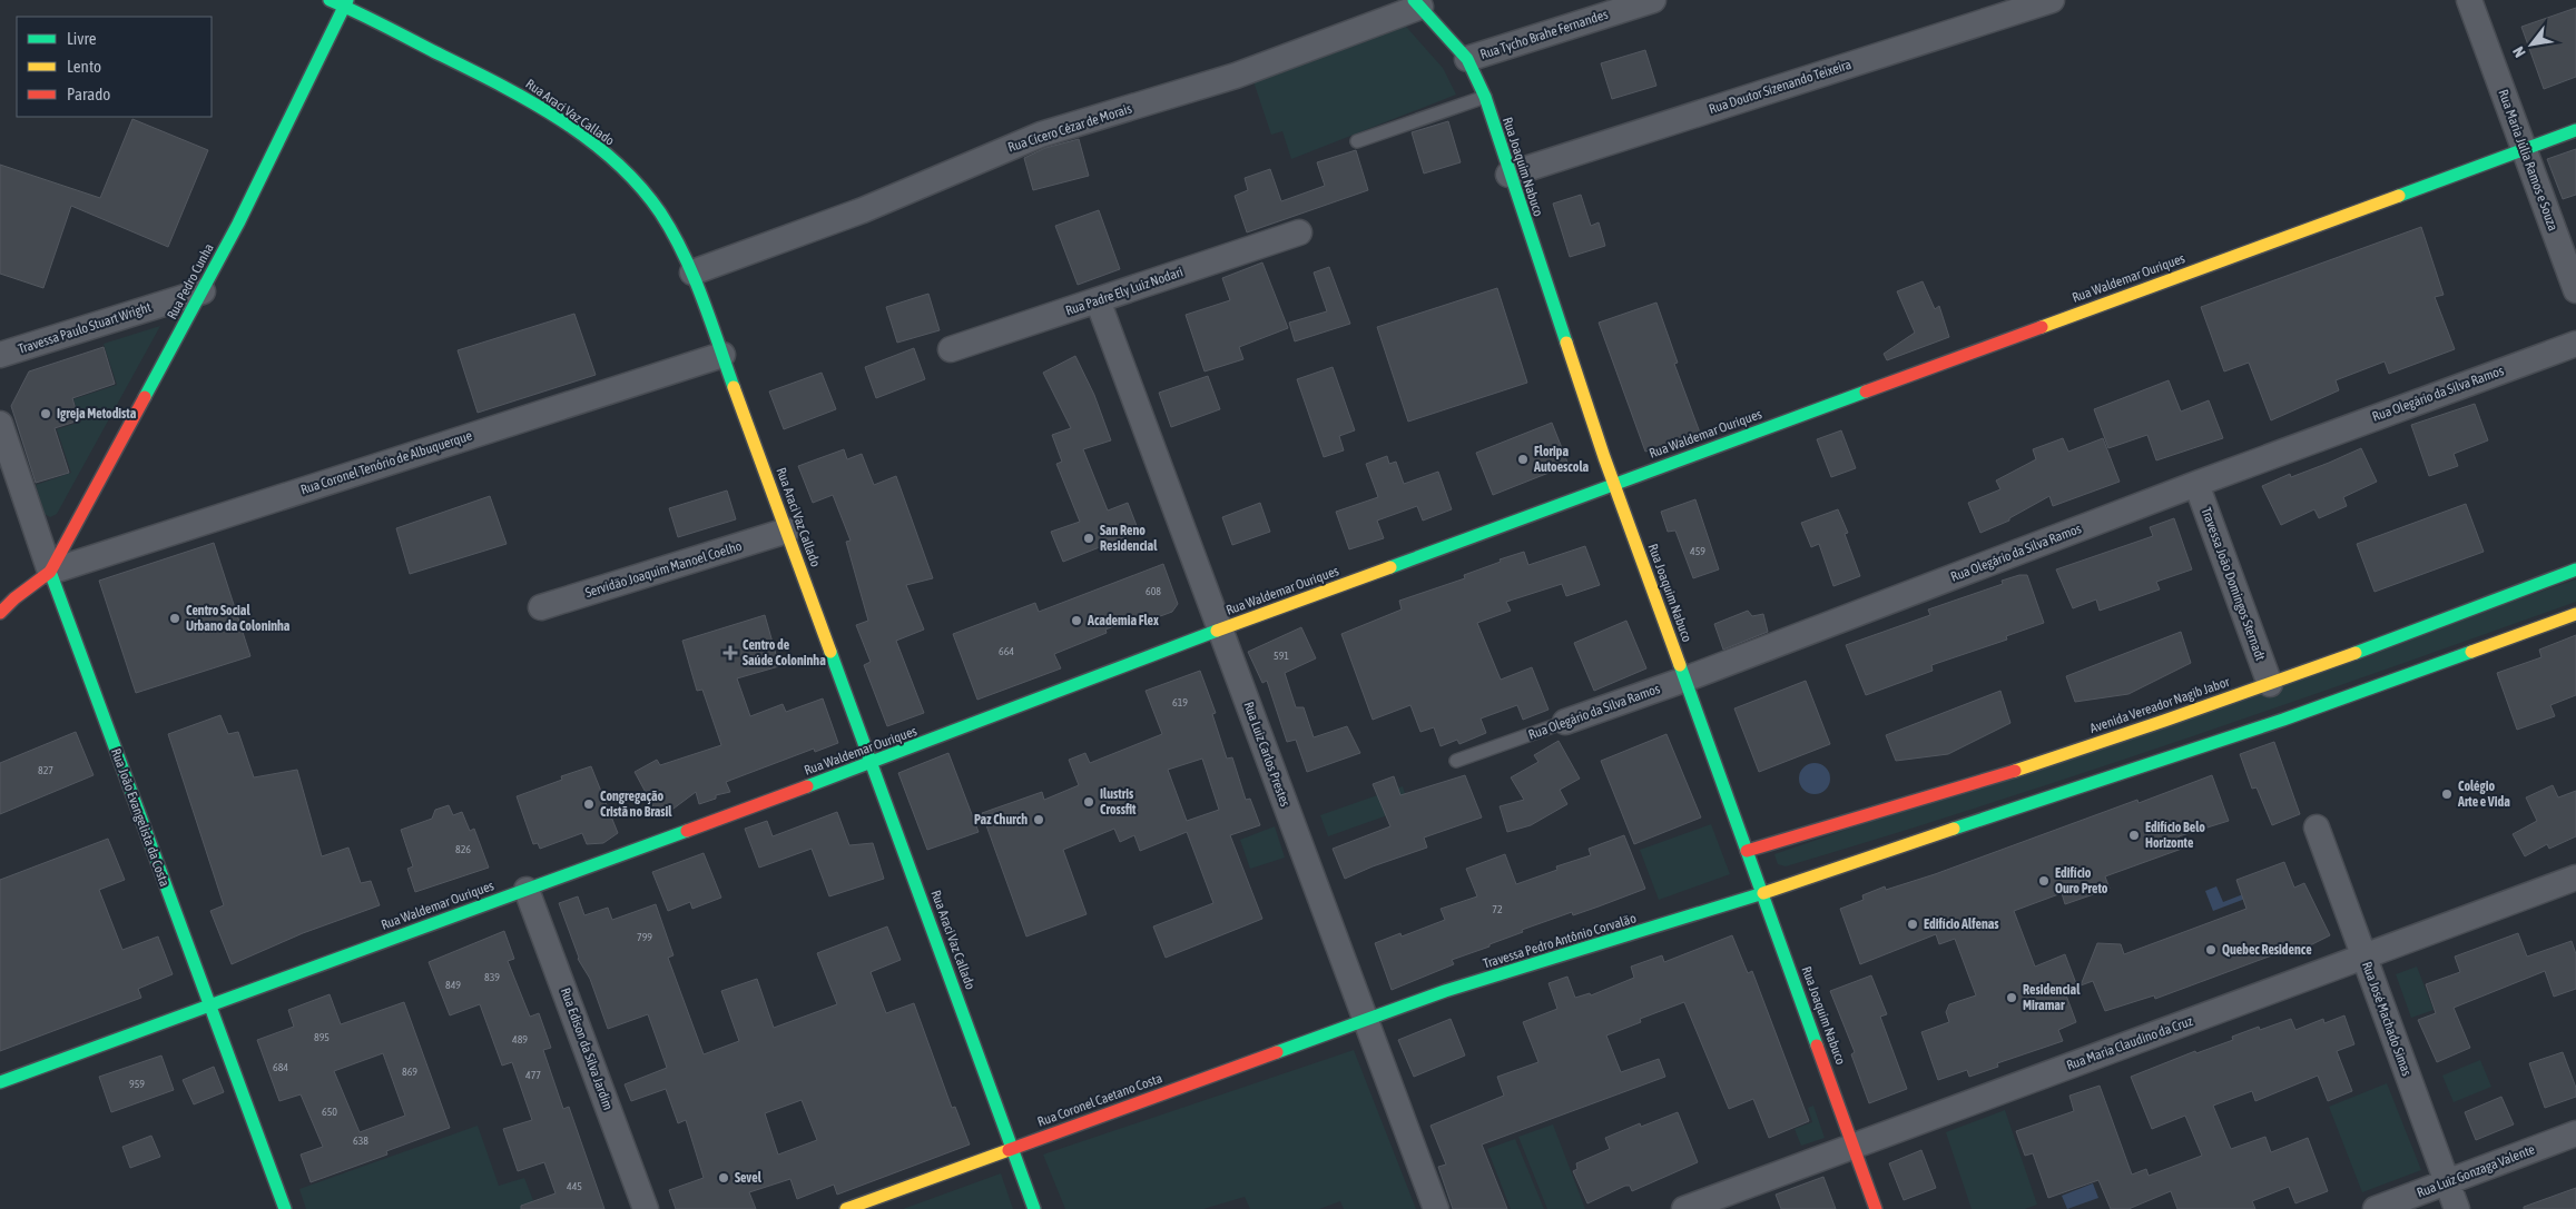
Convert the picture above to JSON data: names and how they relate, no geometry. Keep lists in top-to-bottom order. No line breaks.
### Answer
{"streets":{"street":["Rua Tycho Brahe Fernandes","Rua Doutor Sizenando Teixeira","Rua Araci Vaz Callado","Rua Cícero Cézar de Morais","Rua Maria Júlia Ramos e Souza","Rua Joaquim Nabuco","Rua Waldemar Ouriques","Rua Pedro Cunha","Rua Padre Ely Luiz Nodari","Travessa Paulo Stuart Wright","Rua Olegário da Silva Ramos","Rua Coronel Tenório de Albuquerque","Servidão Joaquim Manoel Coelho","Travessa João Domingos Sternadt","Avenida Vereador Nagib Jabor","Rua Luiz Carlos Prestes","Rua João Evangelista da Costa","Travessa Pedro Antônio Corvalão","Rua José Machado Simas","Rua Maria Claudino da Cruz","Rua Edison da Silva Jardim","Rua Coronel Caetano Costa","Rua Luiz Gonzaga Valente"]},"crossings":[["Rua Tycho Brahe Fernandes","Rua Joaquim Nabuco"],["Rua Doutor Sizenando Teixeira","Rua Joaquim Nabuco"],["Rua Araci Vaz Callado","Rua Cícero Cézar de Morais"],["Rua Araci Vaz Callado","Rua Waldemar Ouriques"],["Rua Araci Vaz Callado","Rua Pedro Cunha"],["Rua Araci Vaz Callado","Rua Coronel Tenório de Albuquerque"],["Rua Araci Vaz Callado","Servidão Joaquim Manoel Coelho"],["Rua Araci Vaz Callado","Rua Coronel Caetano Costa"],["Rua Cícero Cézar de Morais","Rua Joaquim Nabuco"],["Rua Maria Júlia Ramos e Souza","Rua Waldemar Ouriques"],["Rua Joaquim Nabuco","Rua Waldemar Ouriques"],["Rua Joaquim Nabuco","Rua Olegário da Silva Ramos"],["Rua Joaquim Nabuco","Avenida Vereador Nagib Jabor"],["Rua Joaquim Nabuco","Travessa Pedro Antônio Corvalão"],["Rua Joaquim Nabuco","Rua Maria Claudino da Cruz"],["Rua Waldemar Ouriques","Rua Luiz Carlos Prestes"],["Rua Waldemar Ouriques","Rua João Evangelista da Costa"],["Rua Waldemar Ouriques","Rua Edison da Silva Jardim"],["Rua Pedro Cunha","Travessa Paulo Stuart Wright"],["Rua Pedro Cunha","Rua Coronel Tenório de Albuquerque"],["Rua Pedro Cunha","Rua João Evangelista da Costa"],["Rua Padre Ely Luiz Nodari","Rua Luiz Carlos Prestes"],["Rua Olegário da Silva Ramos","Travessa João Domingos Sternadt"],["Rua Coronel Tenório de Albuquerque","Rua João Evangelista da Costa"],["Travessa João Domingos Sternadt","Avenida Vereador Nagib Jabor"],["Rua Luiz Carlos Prestes","Travessa Pedro Antônio Corvalão"],["Rua Luiz Carlos Prestes","Rua Coronel Caetano Costa"],["Travessa Pedro Antônio Corvalão","Rua Coronel Caetano Costa"],["Rua José Machado Simas","Rua Maria Claudino da Cruz"],["Rua José Machado Simas","Rua Luiz Gonzaga Valente"]],"places":{"other":["Igreja Metodista","Floripa Autoescola","San Reno Residencial","Centro Social Urbano da Coloninha","Academia Flex","Colégio Arte e Vida","Ilustris Crossfit","Congregação Cristã no Brasil","Paz Church","Edifício Belo Horizonte","Edifício Ouro Preto","Edifício Alfenas","Quebec Residence","Residencial Miramar","Sevel"],"health":["Centro de Saúde Coloninha"]},"house_numbers":["459","608","664","591","619","827","826","72","799","839","849","895","489","684","869","477","959","650","638","445"],"legend":["Livre","Lento","Parado"],"north":"bottom left"}
